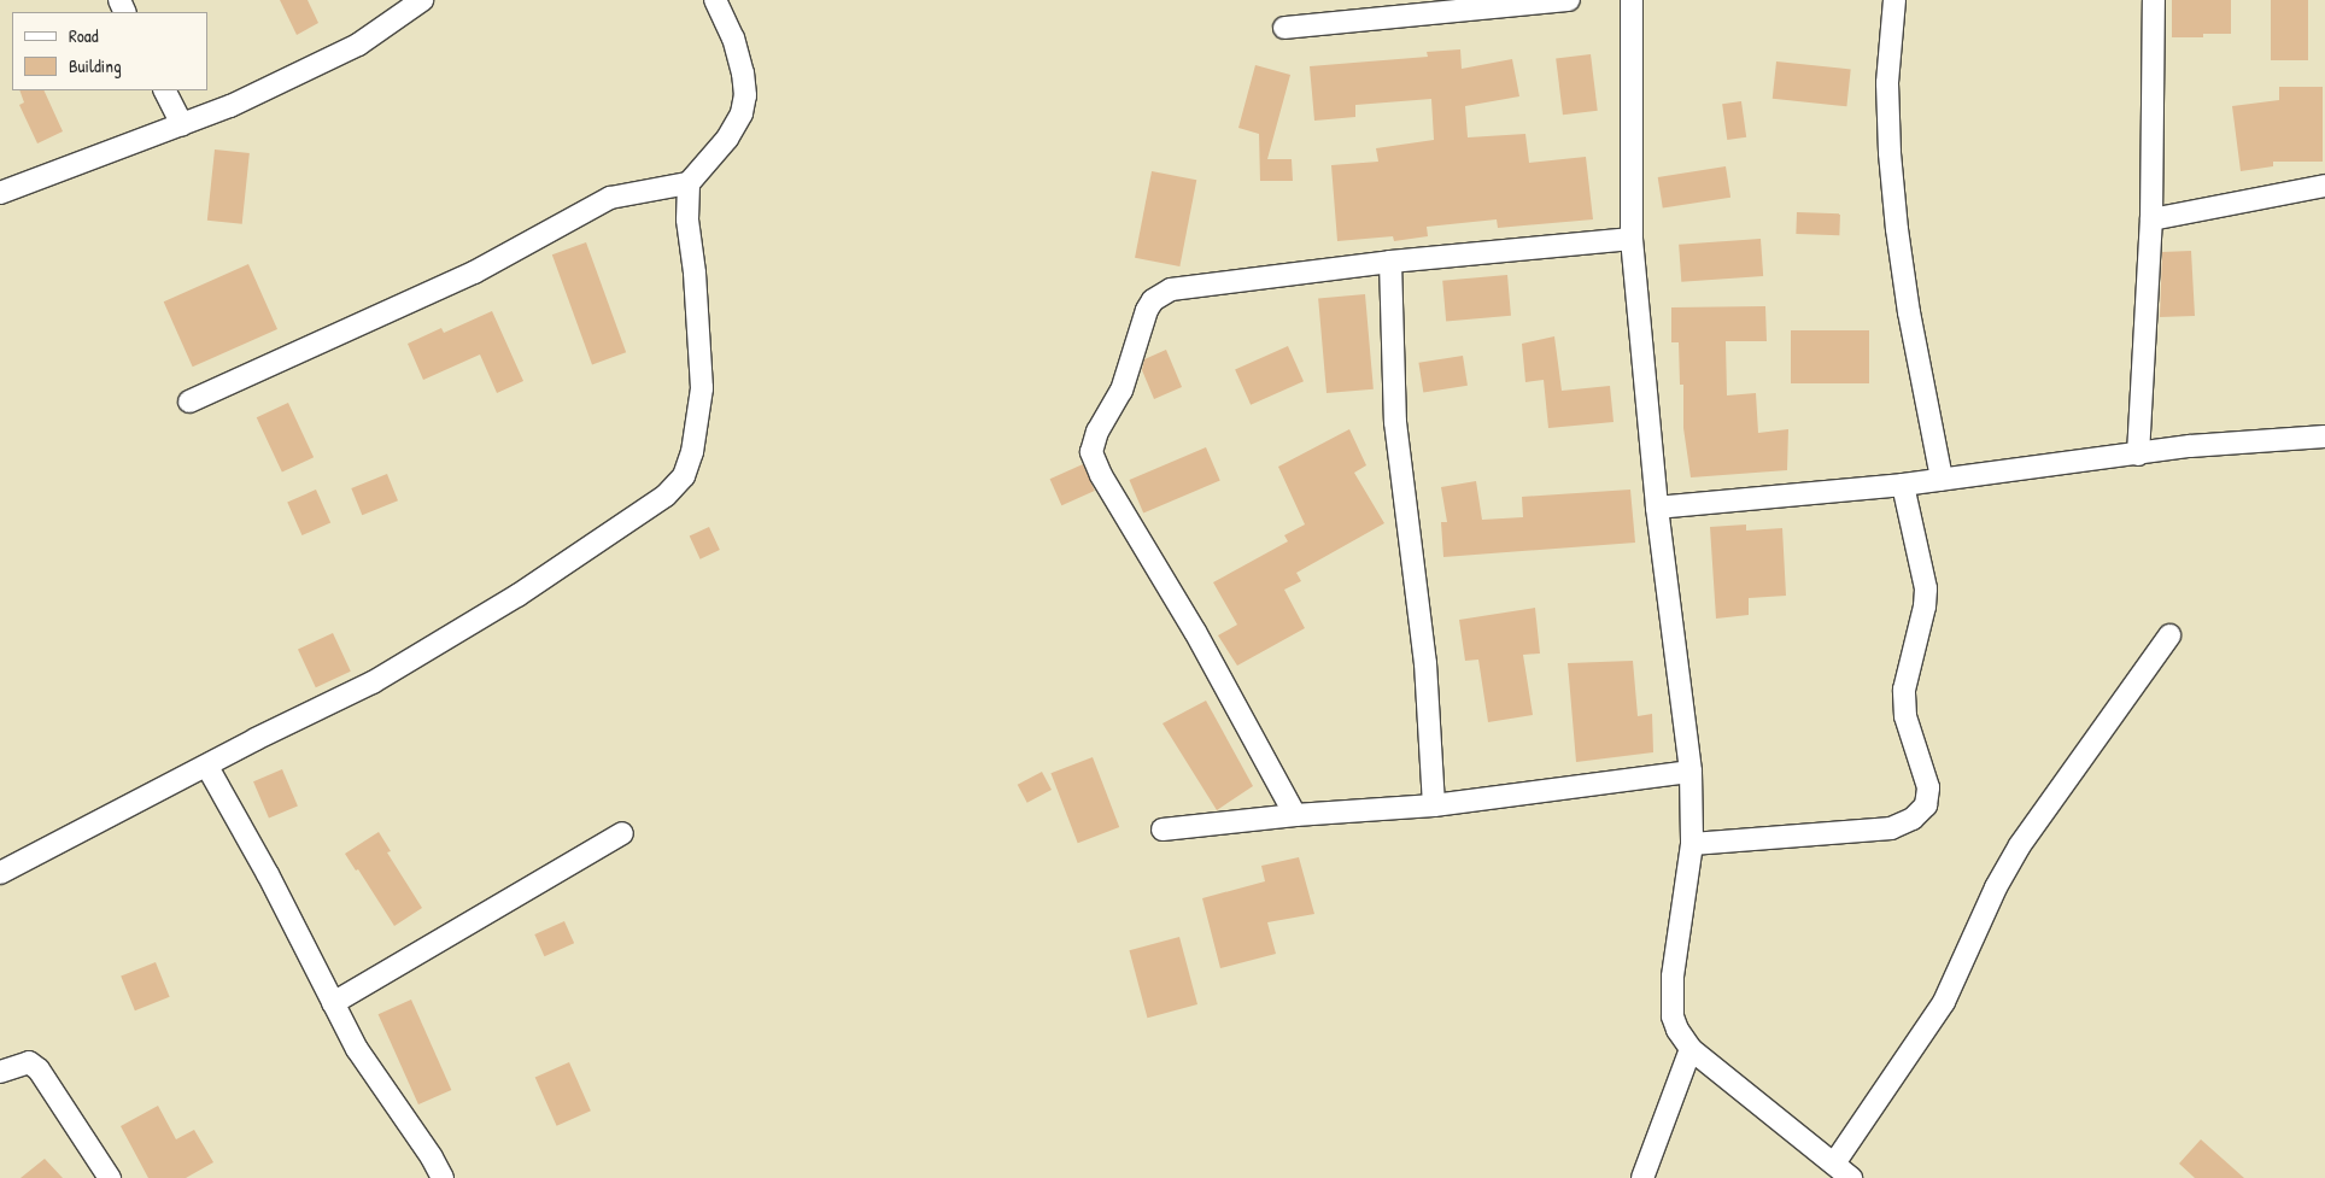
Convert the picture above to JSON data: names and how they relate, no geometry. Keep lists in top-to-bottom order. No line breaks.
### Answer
{"legend":["Road","Building"]}
